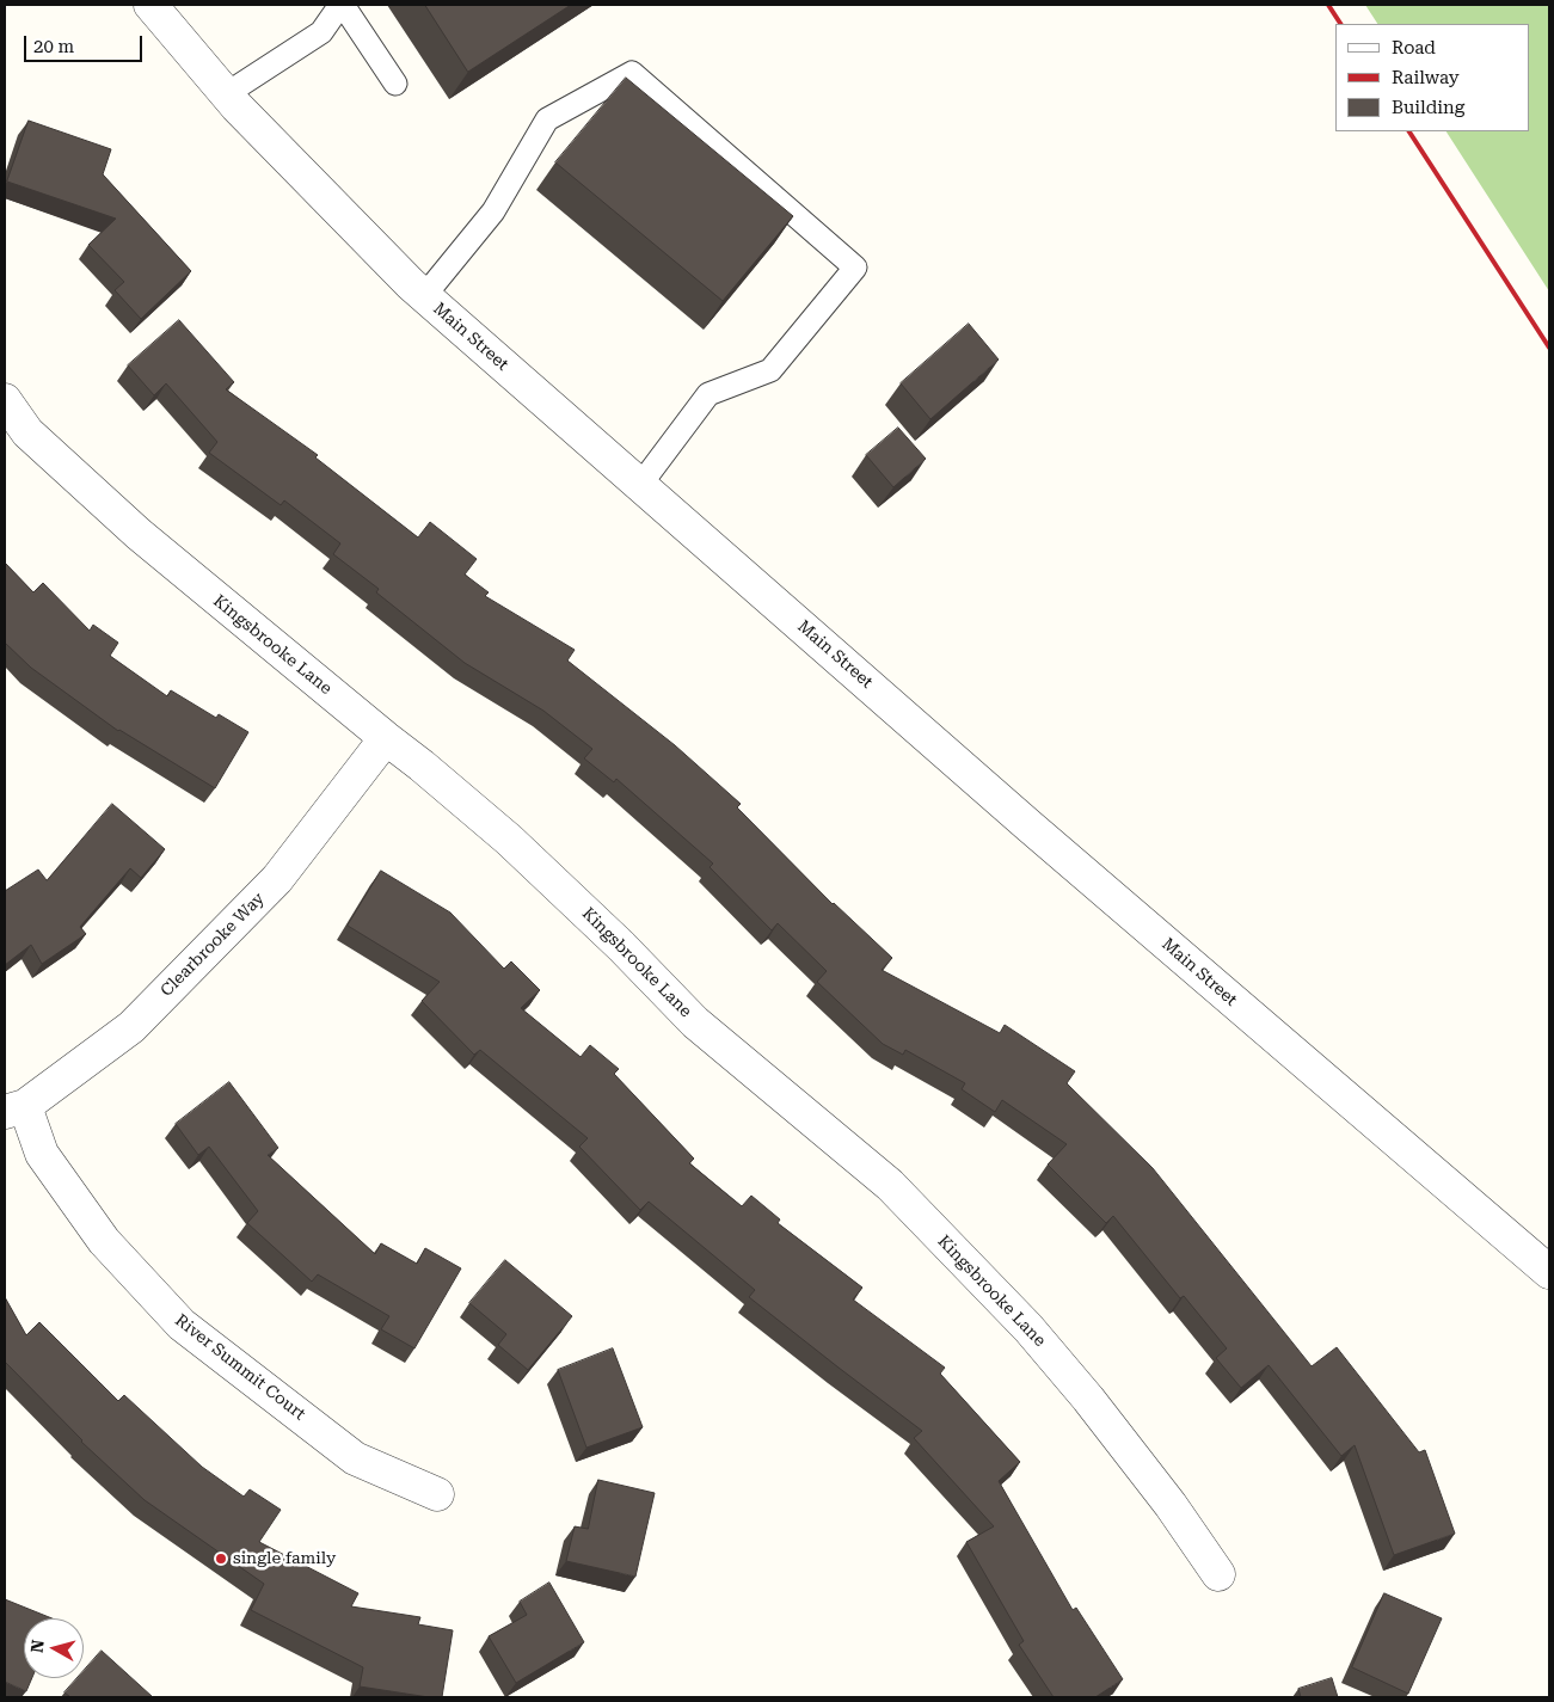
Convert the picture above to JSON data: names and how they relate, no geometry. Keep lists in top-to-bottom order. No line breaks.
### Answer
{"streets":{"street":["Main Street","Kingsbrooke Lane","Clearbrooke Way","River Summit Court"]},"crossings":[["Kingsbrooke Lane","Clearbrooke Way"],["Clearbrooke Way","River Summit Court"]],"places":["single family"],"legend":["Road","Railway","Building"],"scale_bar":"20 m","north":"left"}
